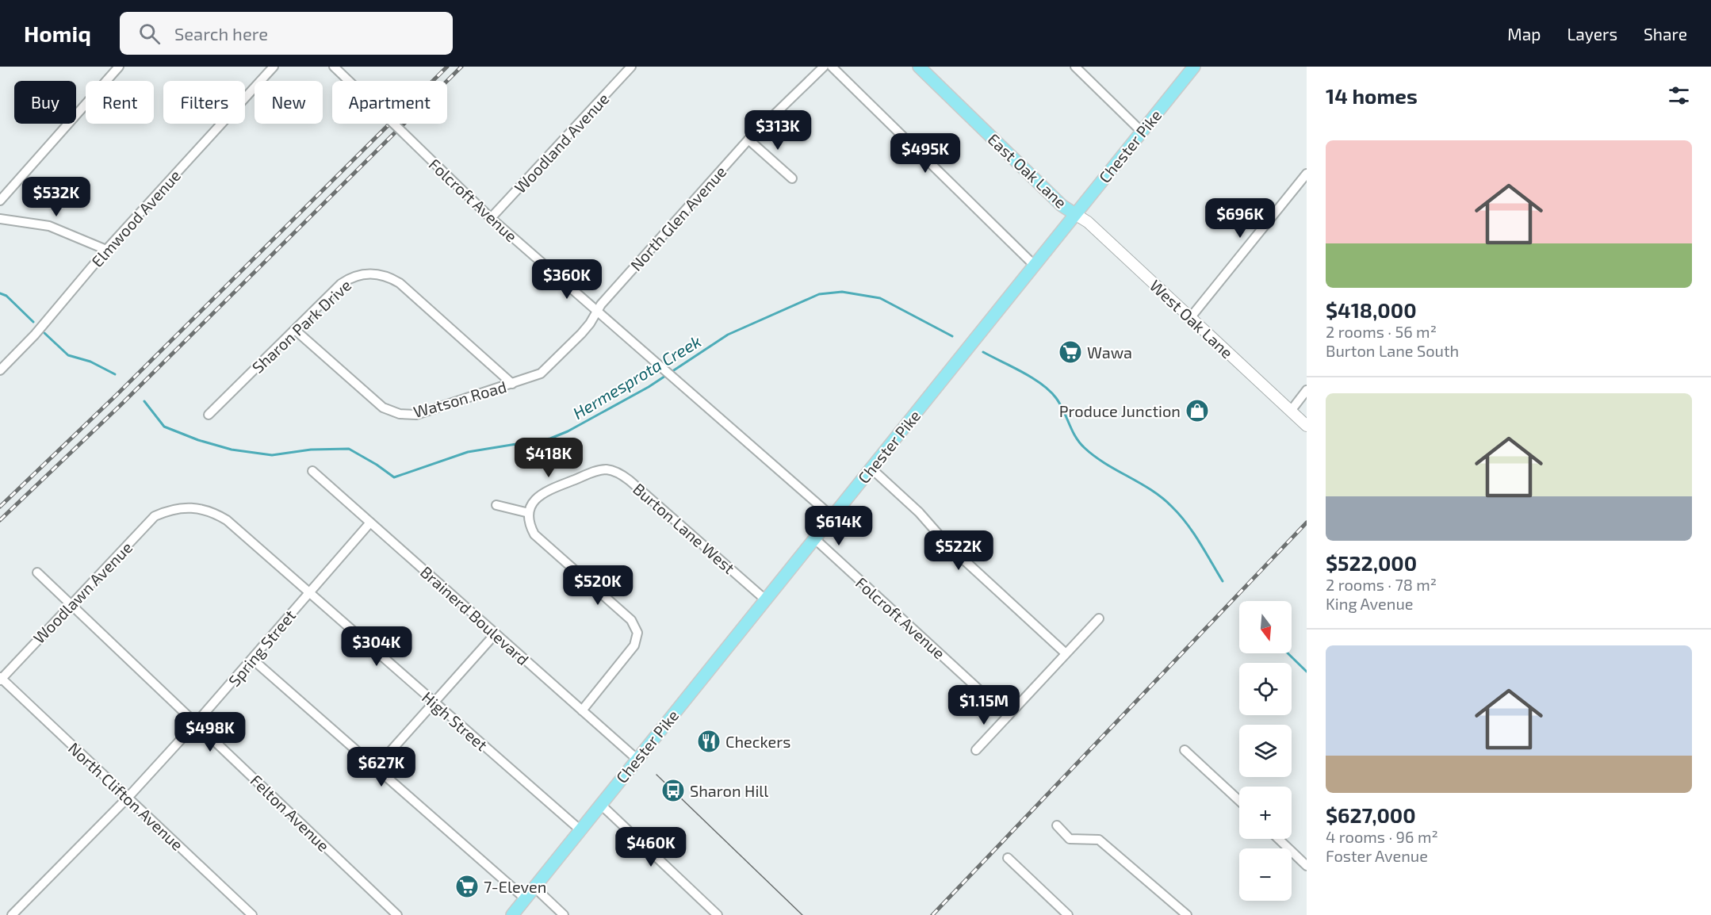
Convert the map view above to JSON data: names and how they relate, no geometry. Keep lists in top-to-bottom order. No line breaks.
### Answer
{"streets":{"main road":["Chester Pike","East Oak Lane","West Oak Lane"],"street":["Woodland Avenue","Folcroft Avenue","Elmwood Avenue","North Glen Avenue","Sharon Park Drive","Watson Road","Burton Lane West","Woodlawn Avenue","Brainerd Boulevard","Spring Street","High Street","North Clifton Avenue","Felton Avenue"]},"crossings":[["Woodland Avenue","Folcroft Avenue"],["Chester Pike","East Oak Lane"],["Chester Pike","Folcroft Avenue"],["Chester Pike","West Oak Lane"],["Chester Pike","Burton Lane West"],["Chester Pike","Brainerd Boulevard"],["Chester Pike","High Street"],["East Oak Lane","West Oak Lane"],["Folcroft Avenue","North Glen Avenue"],["Folcroft Avenue","Watson Road"],["North Glen Avenue","Watson Road"],["Sharon Park Drive","Watson Road"],["Woodlawn Avenue","High Street"],["Woodlawn Avenue","North Clifton Avenue"],["Woodlawn Avenue","Felton Avenue"],["Brainerd Boulevard","Spring Street"],["Spring Street","High Street"],["Spring Street","North Clifton Avenue"],["Spring Street","Felton Avenue"]],"water":["Hermesprota Creek"],"places":{"supermarket":["Wawa","7-Eleven"],"shop":["Produce Junction"],"restaurant":["Checkers"],"bus stop":["Sharon Hill"]},"north":"bottom","page":{"header":"Homiq","search":"Search here","nav":["Map","Layers","Share"],"heading":"14 homes","chip":["Buy","Rent","Filters","New","Apartment"],"price":["$313K","$495K","$532K","$696K","$360K","$418K","$614K","$522K","$520K","$304K","$1.15M","$498K","$627K","$460K"],"list":[{"name":"$418,000","note":"2 rooms · 56 m² · Burton Lane South"},{"name":"$522,000","note":"2 rooms · 78 m² · King Avenue"},{"name":"$627,000","note":"4 rooms · 96 m² · Foster Avenue"}],"map_buttons":["+","−"]}}
